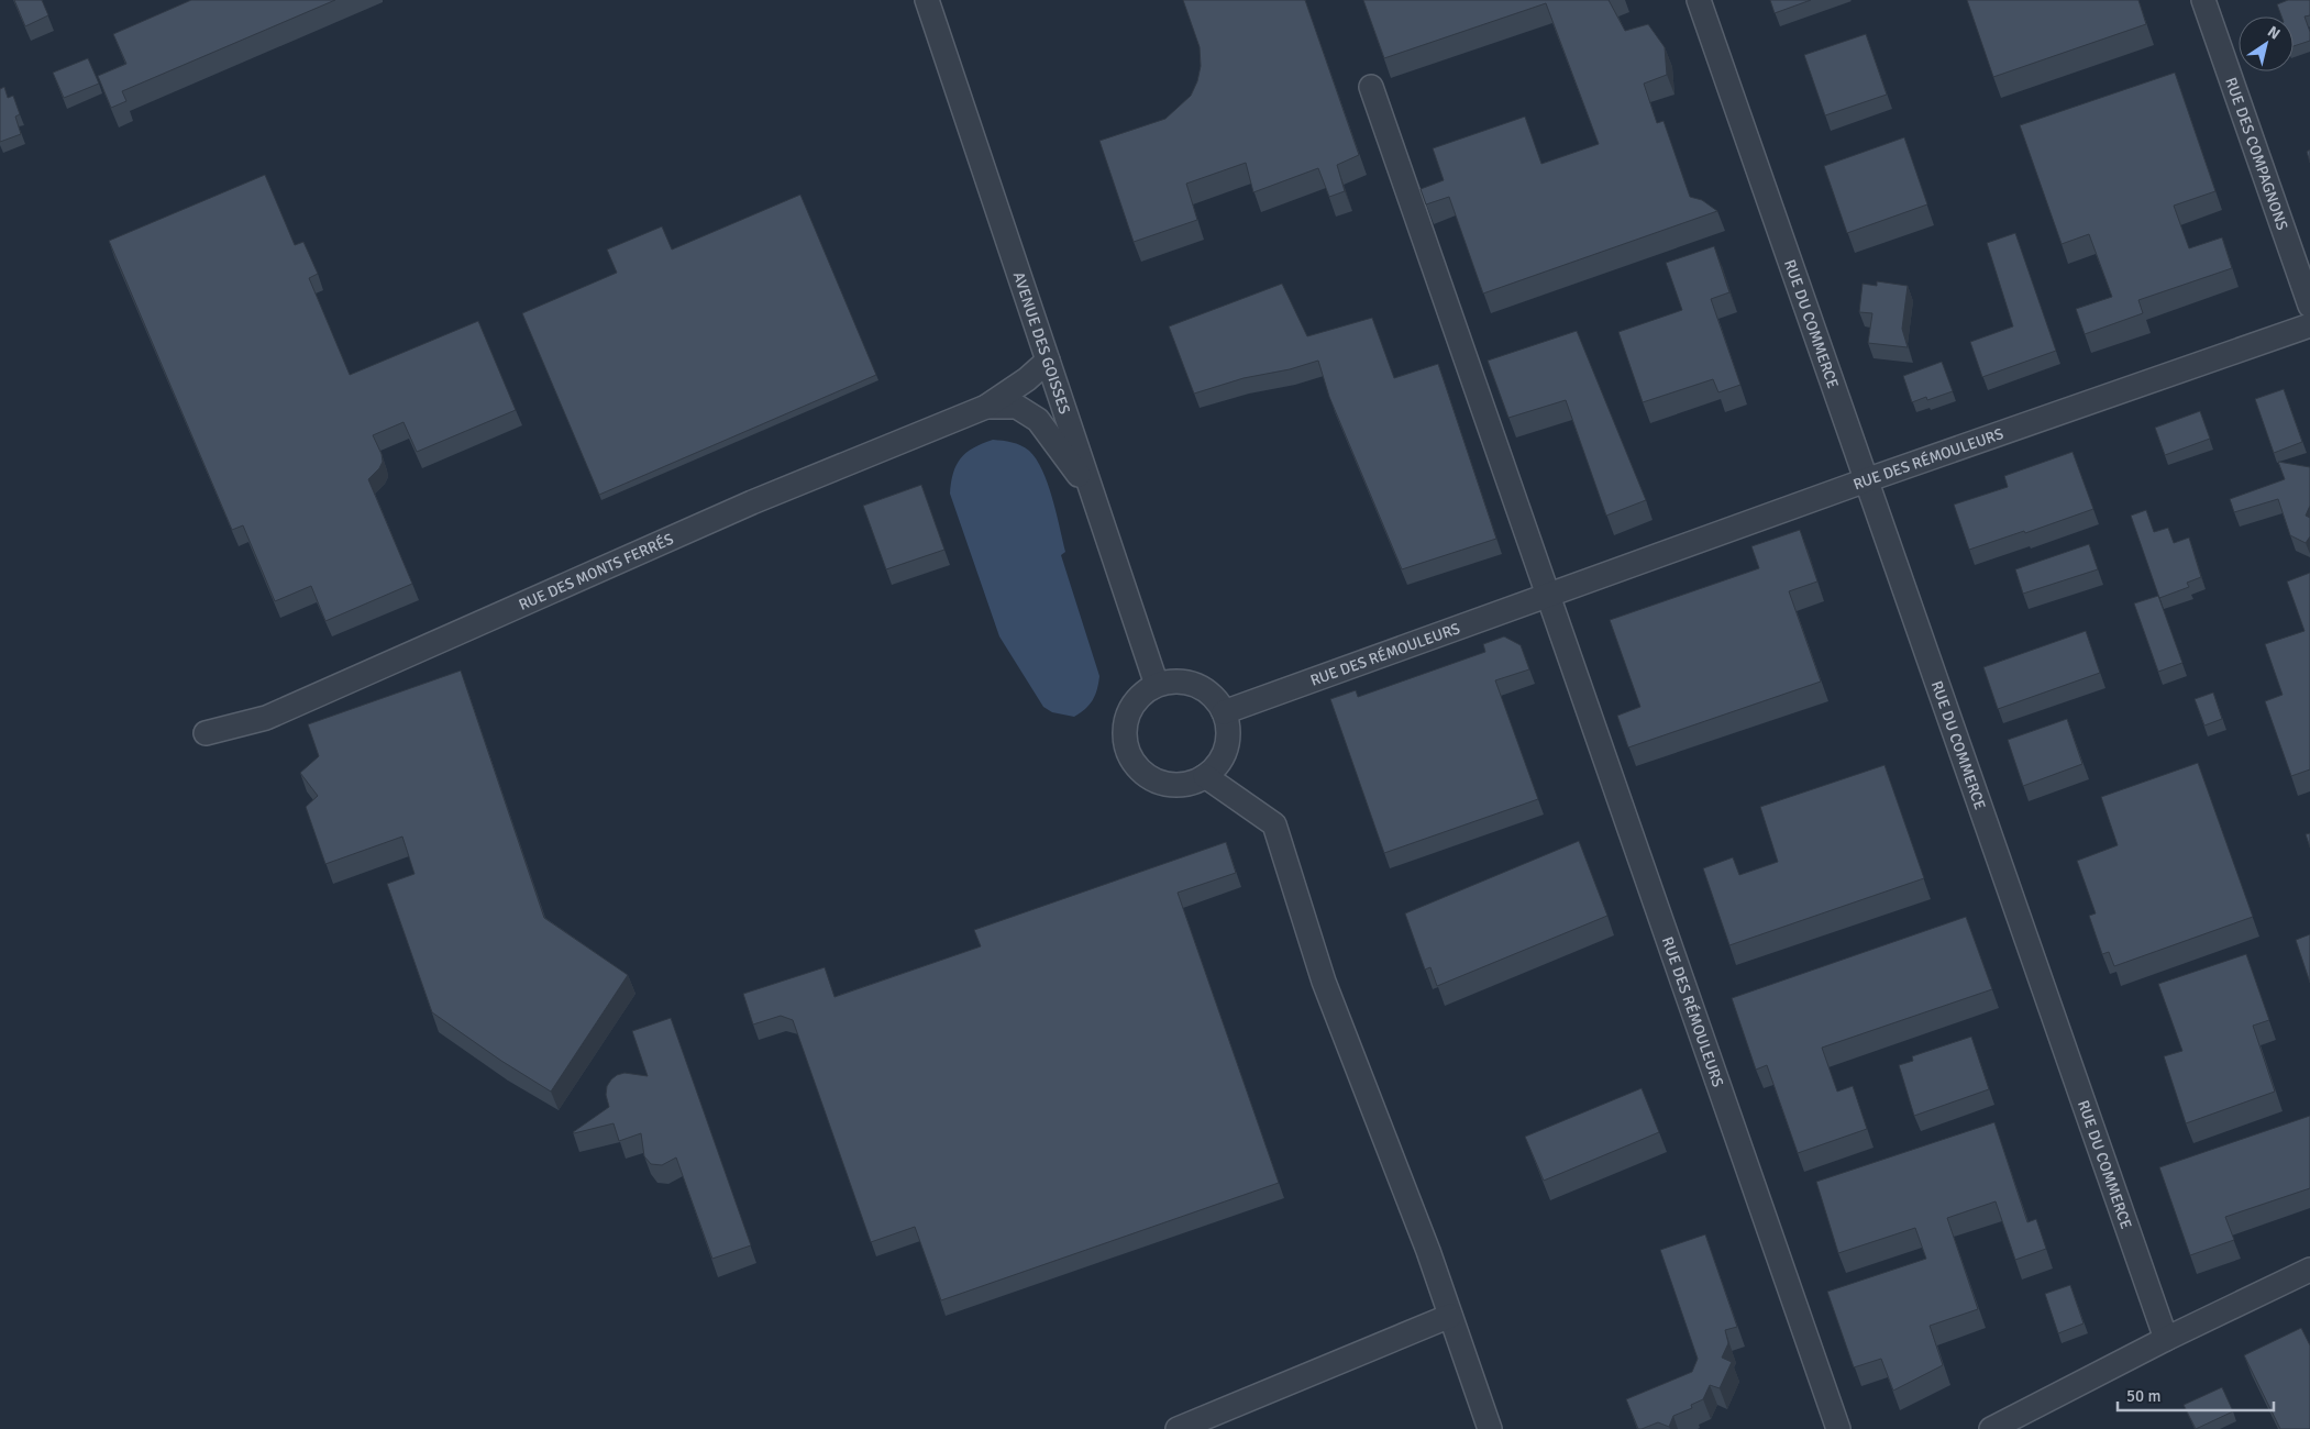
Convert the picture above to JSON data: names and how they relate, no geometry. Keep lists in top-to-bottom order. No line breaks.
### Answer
{"streets":{"street":["RUE DES COMPAGNONS","RUE DU COMMERCE","AVENUE DES GOISSES","RUE DES RÉMOULEURS","RUE DES MONTS FERRÉS"]},"crossings":[["RUE DU COMMERCE","RUE DES RÉMOULEURS"],["AVENUE DES GOISSES","RUE DES RÉMOULEURS"],["AVENUE DES GOISSES","RUE DES MONTS FERRÉS"]],"scale_bar":"50 m","north":"top right"}
